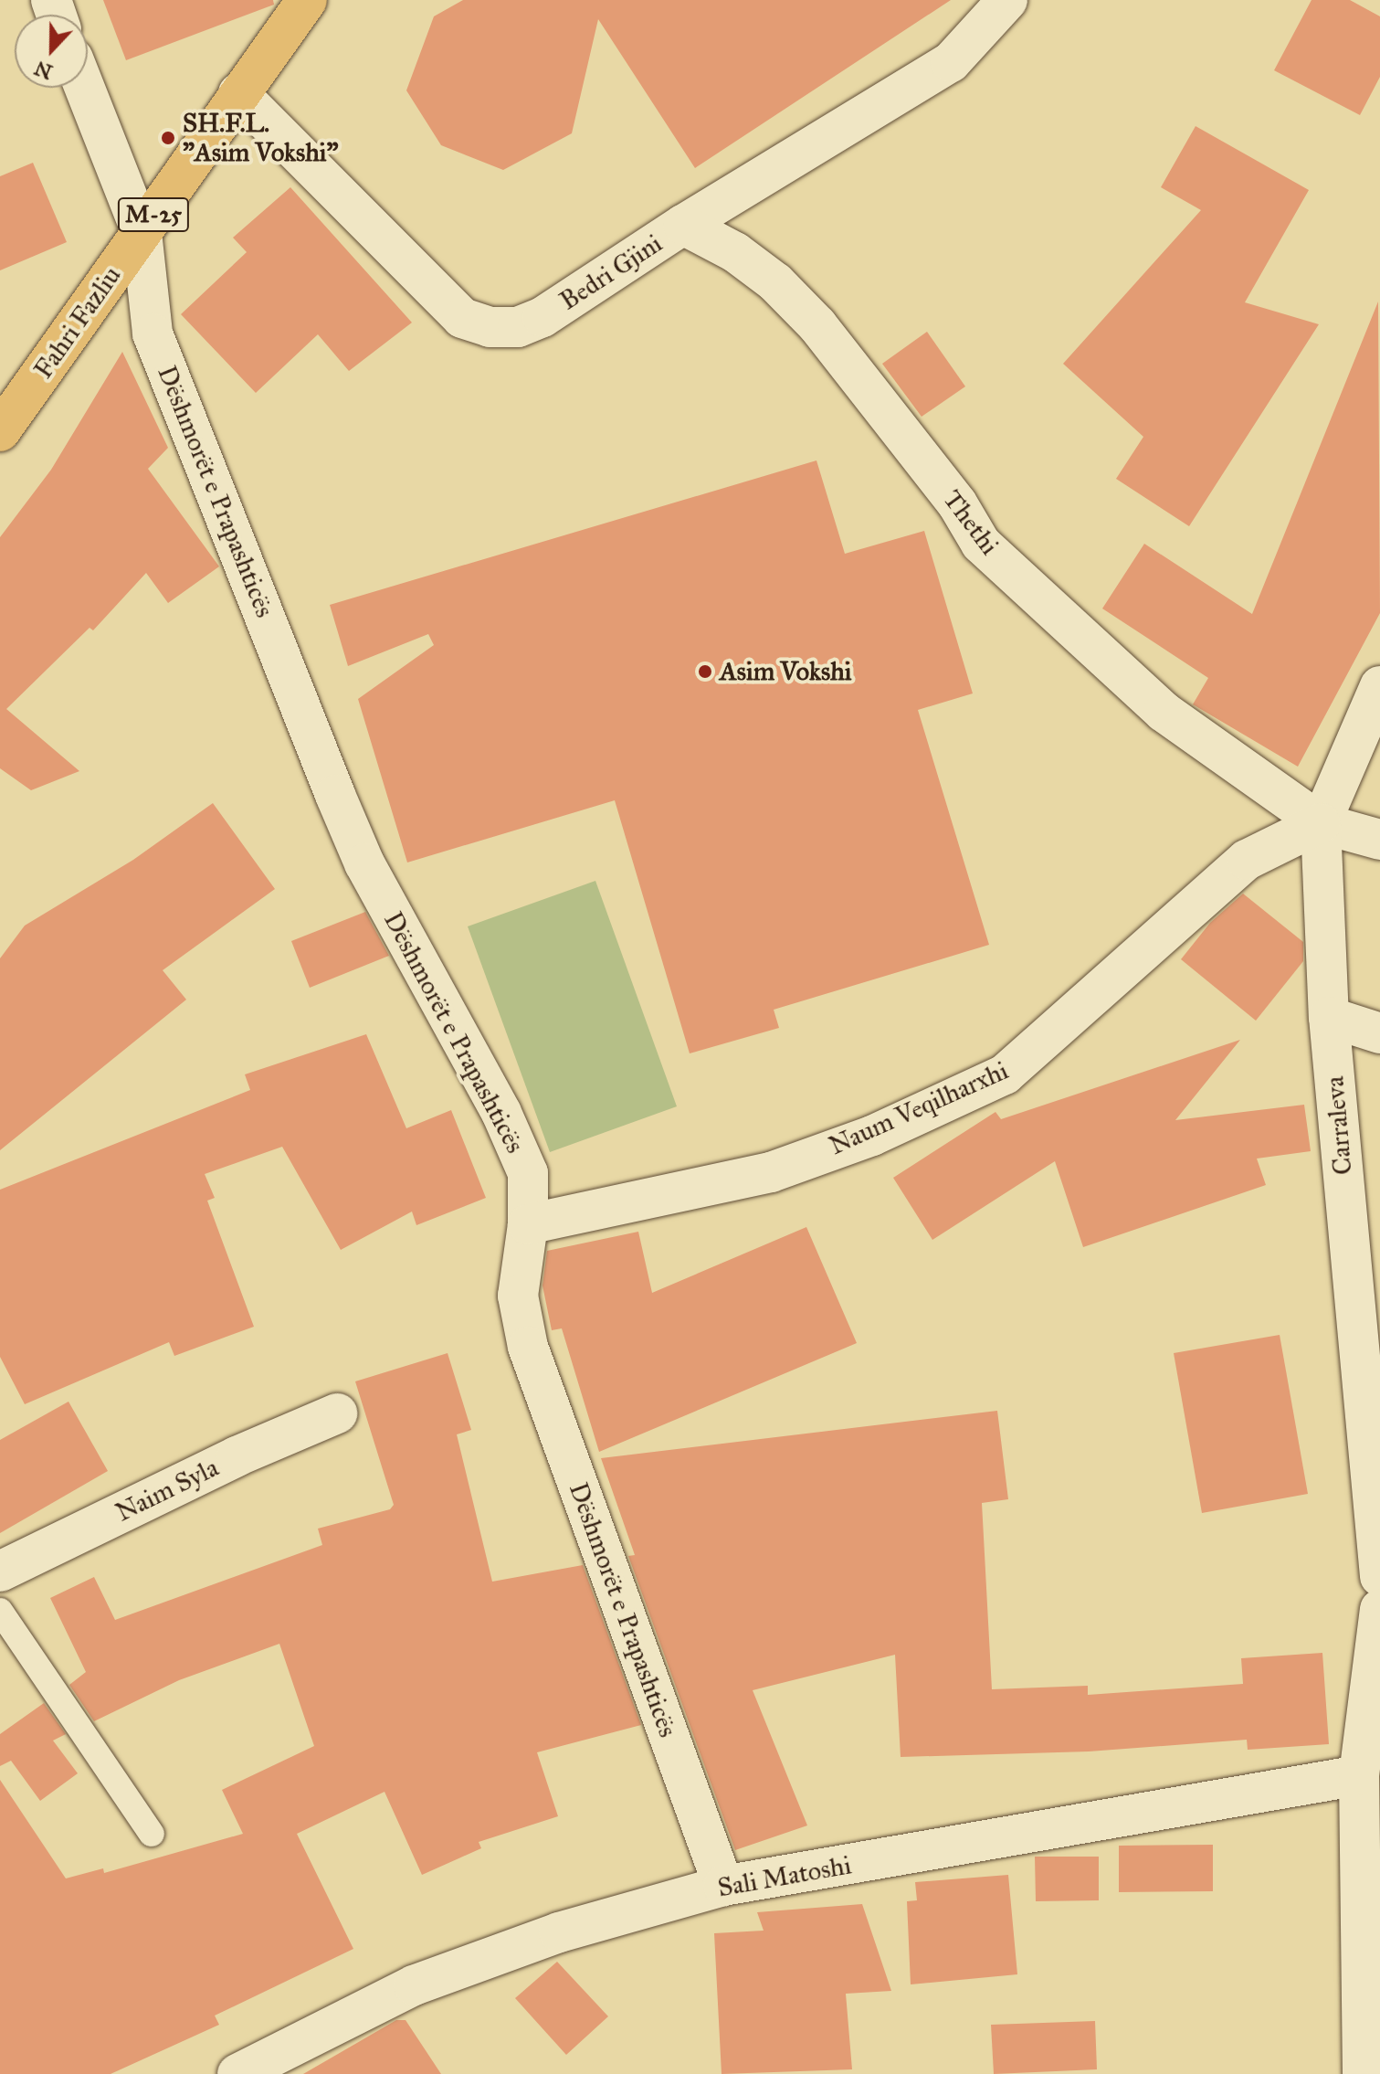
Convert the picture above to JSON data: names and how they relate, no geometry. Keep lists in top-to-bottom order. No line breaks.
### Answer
{"streets":{"main road":["M-25","Fahri Fazliu"],"street":["Bedri Gjini","Dëshmorët e Prapashticës","Thethi","Naum Veqilharxhi","Carraleva","Naim Syla","Sali Matoshi"]},"crossings":[["Bedri Gjini","Fahri Fazliu"],["Bedri Gjini","Thethi"],["Fahri Fazliu","Dëshmorët e Prapashticës"],["Dëshmorët e Prapashticës","Naum Veqilharxhi"],["Dëshmorët e Prapashticës","Sali Matoshi"],["Thethi","Naum Veqilharxhi"],["Thethi","Carraleva"],["Naum Veqilharxhi","Carraleva"]],"places":["SH.F.L. \"Asim Vokshi\"","Asim Vokshi"],"north":"bottom"}
